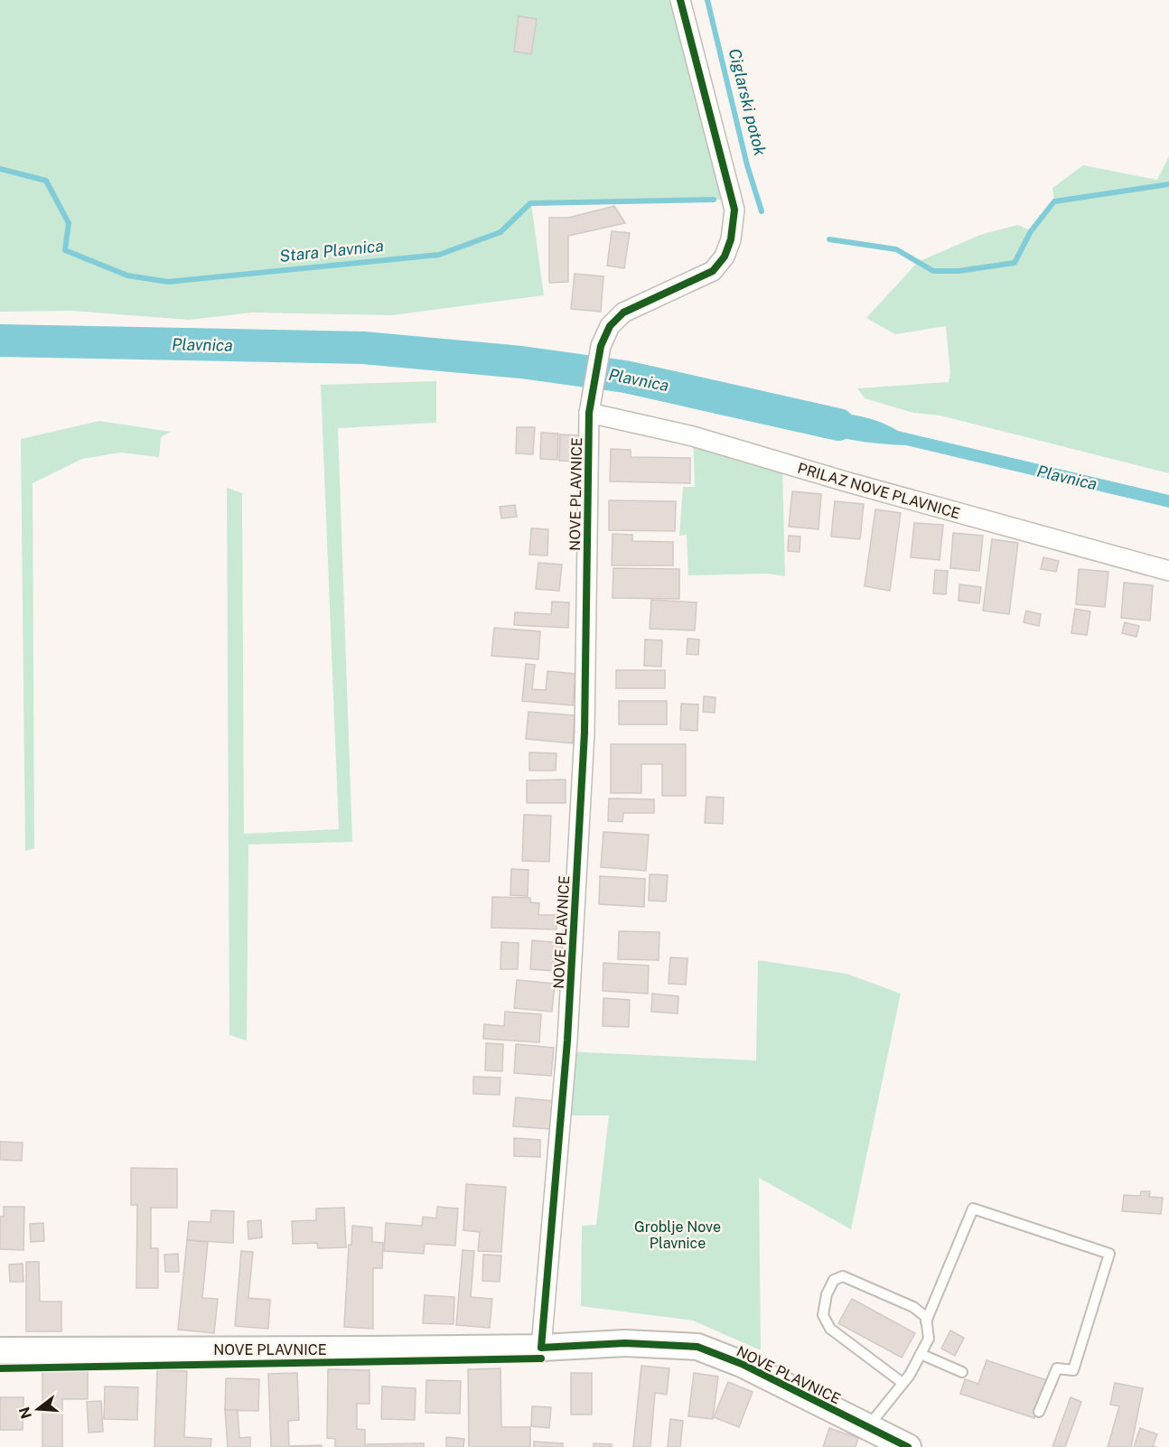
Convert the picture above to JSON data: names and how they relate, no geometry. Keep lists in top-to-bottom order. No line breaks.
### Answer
{"streets":{"street":["PRILAZ NOVE PLAVNICE","NOVE PLAVNICE"]},"crossings":[["PRILAZ NOVE PLAVNICE","NOVE PLAVNICE"]],"water":["Ciglarski potok","Stara Plavnica","Plavnica"],"parks":["Groblje Nove Plavnice"],"north":"left"}
